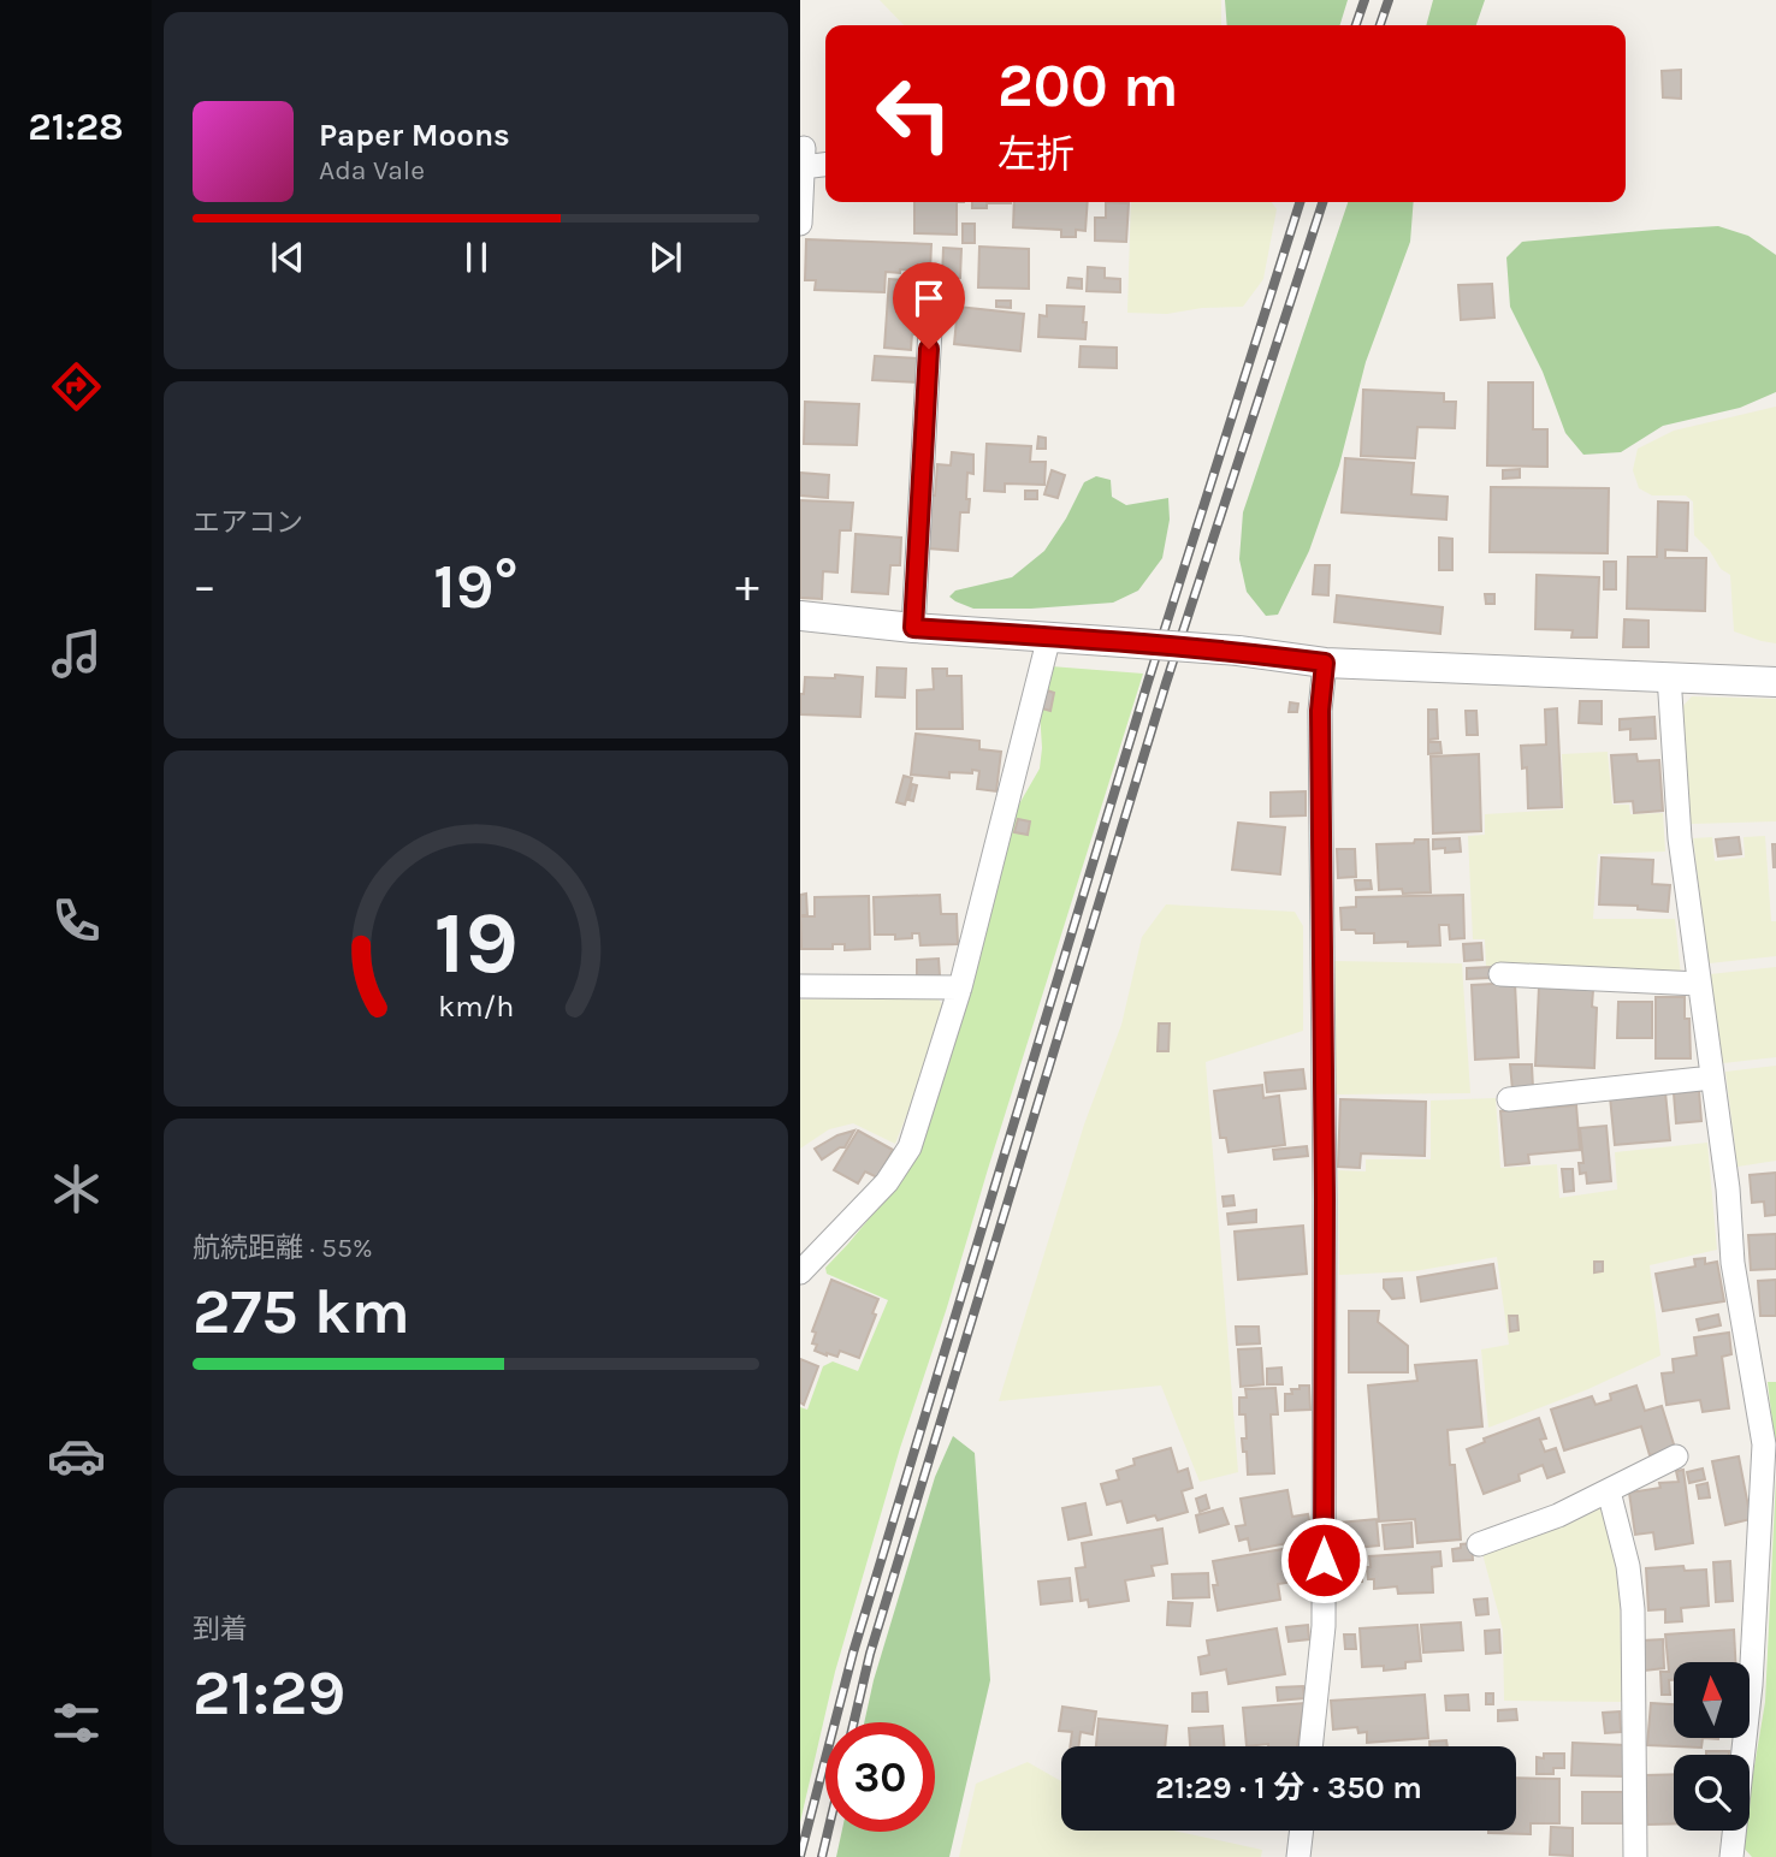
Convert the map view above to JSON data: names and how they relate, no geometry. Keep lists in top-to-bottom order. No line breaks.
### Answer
{"north":"top","page":{"tabs":"21:28","turn":["200 m","左折"],"song":["Paper Moons","Ada Vale"],"tile":["エアコン",["航続距離 · 55%","275 km"],["到着","21:29"]],"heat":["−","19°","+"],"limit":"30","trip":"21:29 · 1 分 · 350 m","gauge":["19","km/h"]}}
